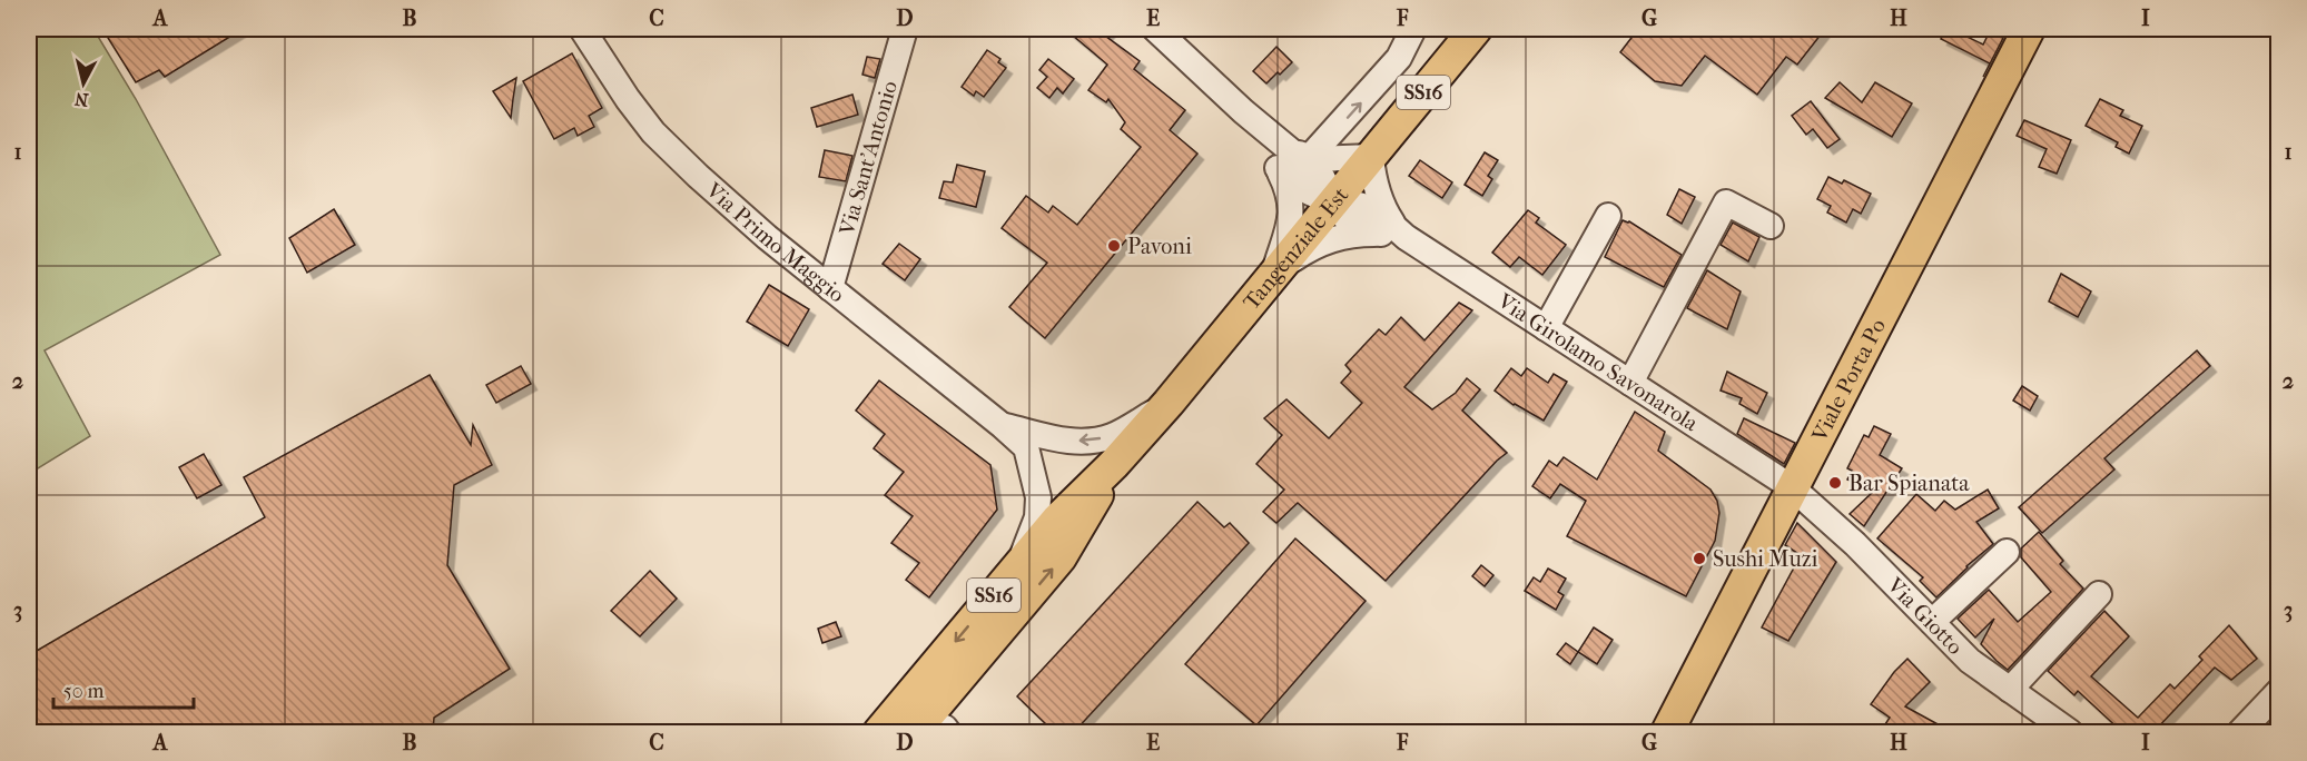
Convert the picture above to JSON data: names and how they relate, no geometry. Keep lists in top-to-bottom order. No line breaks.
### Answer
{"streets":{"main road":["SS16","Tangenziale Est","Viale Porta Po"],"street":["Via Sant'Antonio","Via Primo Maggio","Via Girolamo Savonarola","Via Giotto"]},"crossings":[["Via Sant'Antonio","Via Primo Maggio"],["Via Primo Maggio","Tangenziale Est"],["Tangenziale Est","Via Girolamo Savonarola"],["Via Girolamo Savonarola","Viale Porta Po"],["Via Girolamo Savonarola","Via Giotto"],["Viale Porta Po","Via Giotto"]],"places":["Pavoni","Bar Spianata","Sushi Muzi"],"scale_bar":"50 m","north":"bottom","grid":{"columns":["A","B","C","D","E","F","G","H","I"],"rows":["1","2","3"]}}
